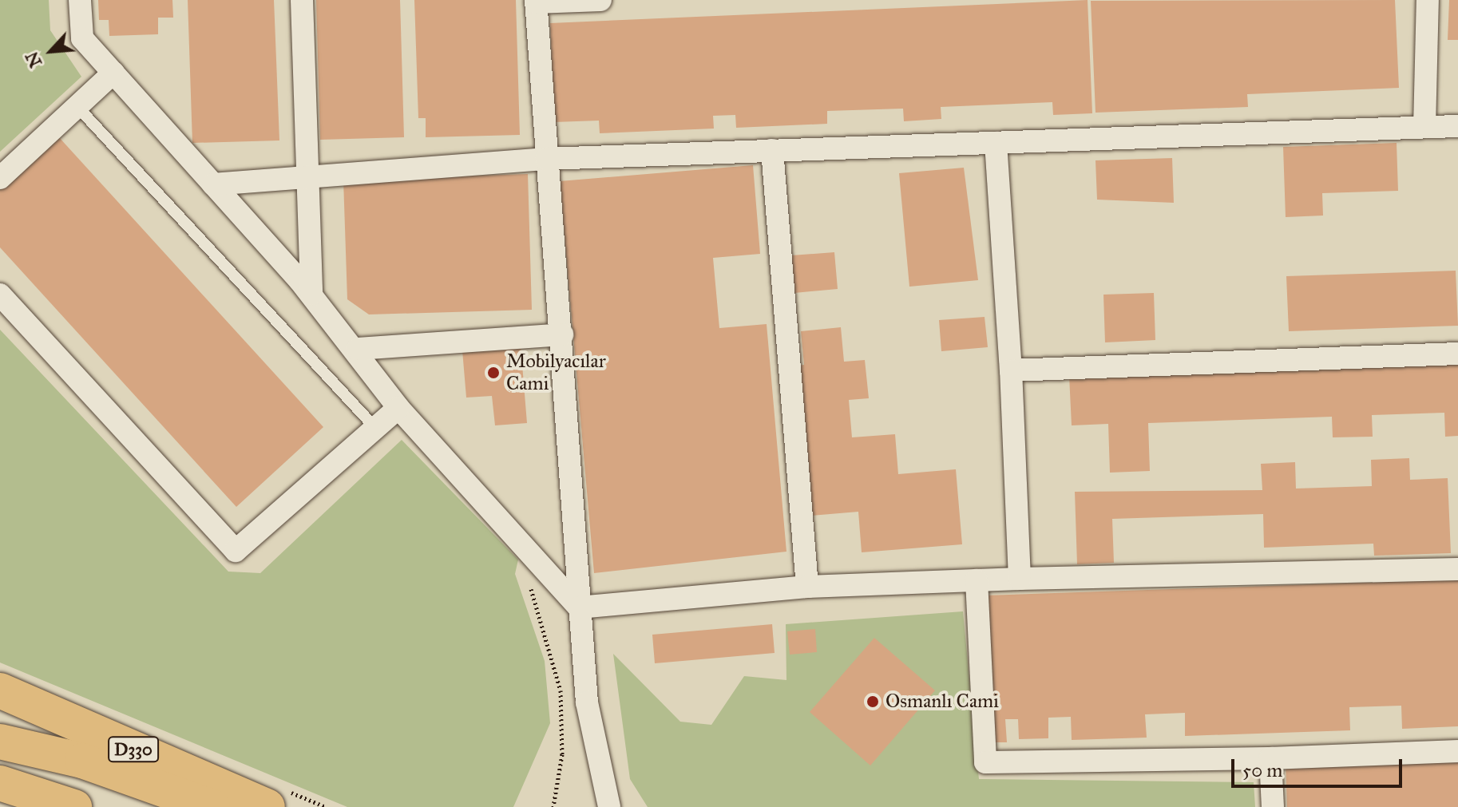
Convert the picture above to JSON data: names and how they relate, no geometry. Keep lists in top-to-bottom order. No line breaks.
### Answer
{"streets":{"highway":["D330"]},"places":["Mobilyacılar Cami","Osmanlı Cami"],"scale_bar":"50 m","north":"bottom left"}
